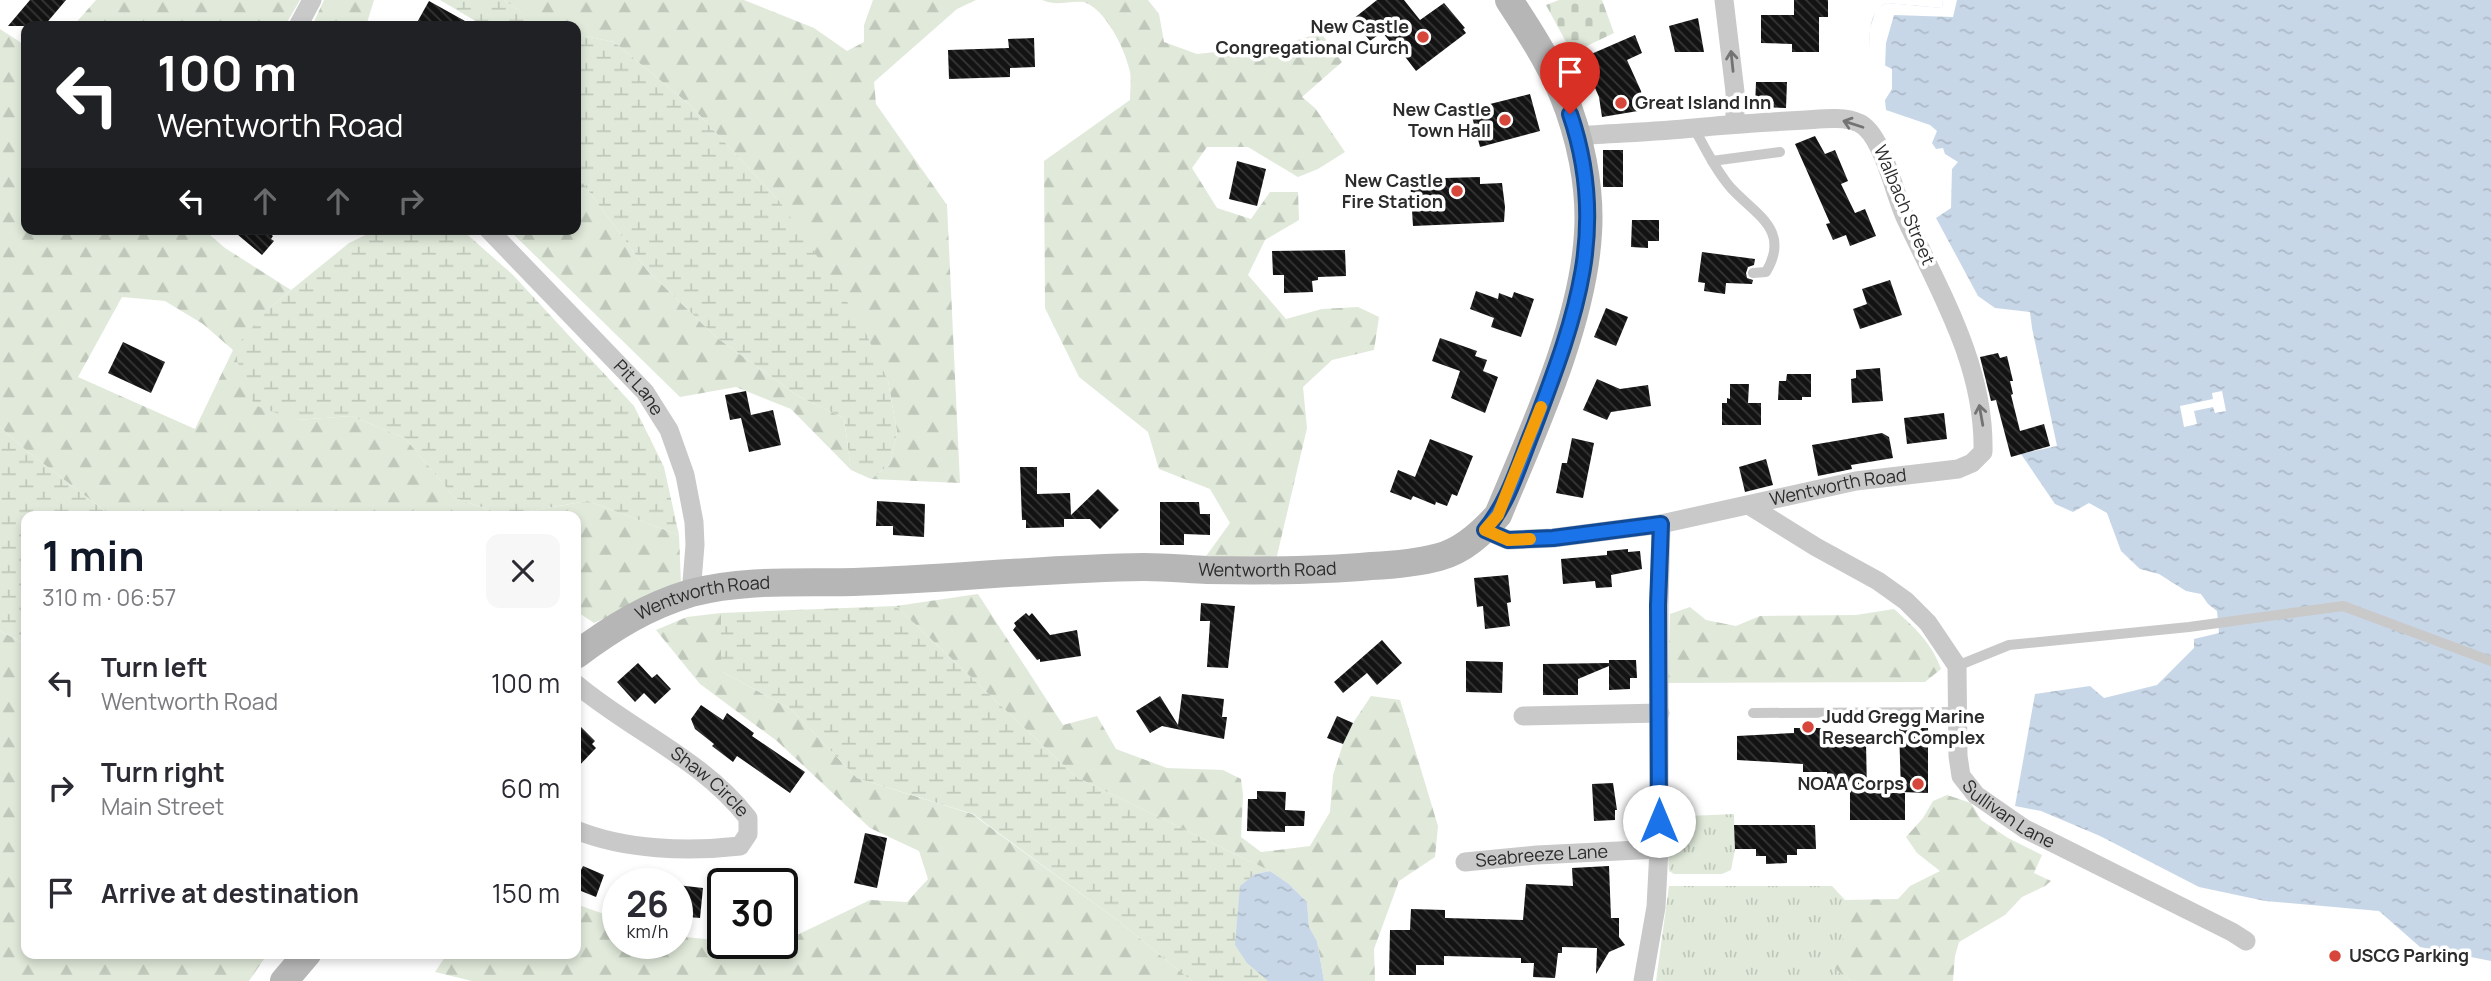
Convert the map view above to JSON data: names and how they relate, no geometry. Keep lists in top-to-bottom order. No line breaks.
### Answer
{"streets":{"main road":["Wentworth Road"],"street":["Walbach Street","Pit Lane","Shaw Circle","Sullivan Lane","Seabreeze Lane"]},"crossings":[["Walbach Street","Wentworth Road"],["Pit Lane","Wentworth Road"]],"one_way":["Walbach Street"],"places":["New Castle Congregational Curch","Great Island Inn","New Castle Town Hall","New Castle Fire Station","Judd Gregg Marine Research Complex","NOAA Corps","USCG Parking"],"page":{"turn":["100 m","Wentworth Road"],"heading":["1 min","310 m · 06:57"],"list":[{"name":"Turn left","note":"Wentworth Road","value":"100 m"},{"name":"Turn right","note":"Main Street","value":"60 m"},{"name":"Arrive at destination","value":"150 m"}],"speed":"26 km/h","limit":"30"}}
